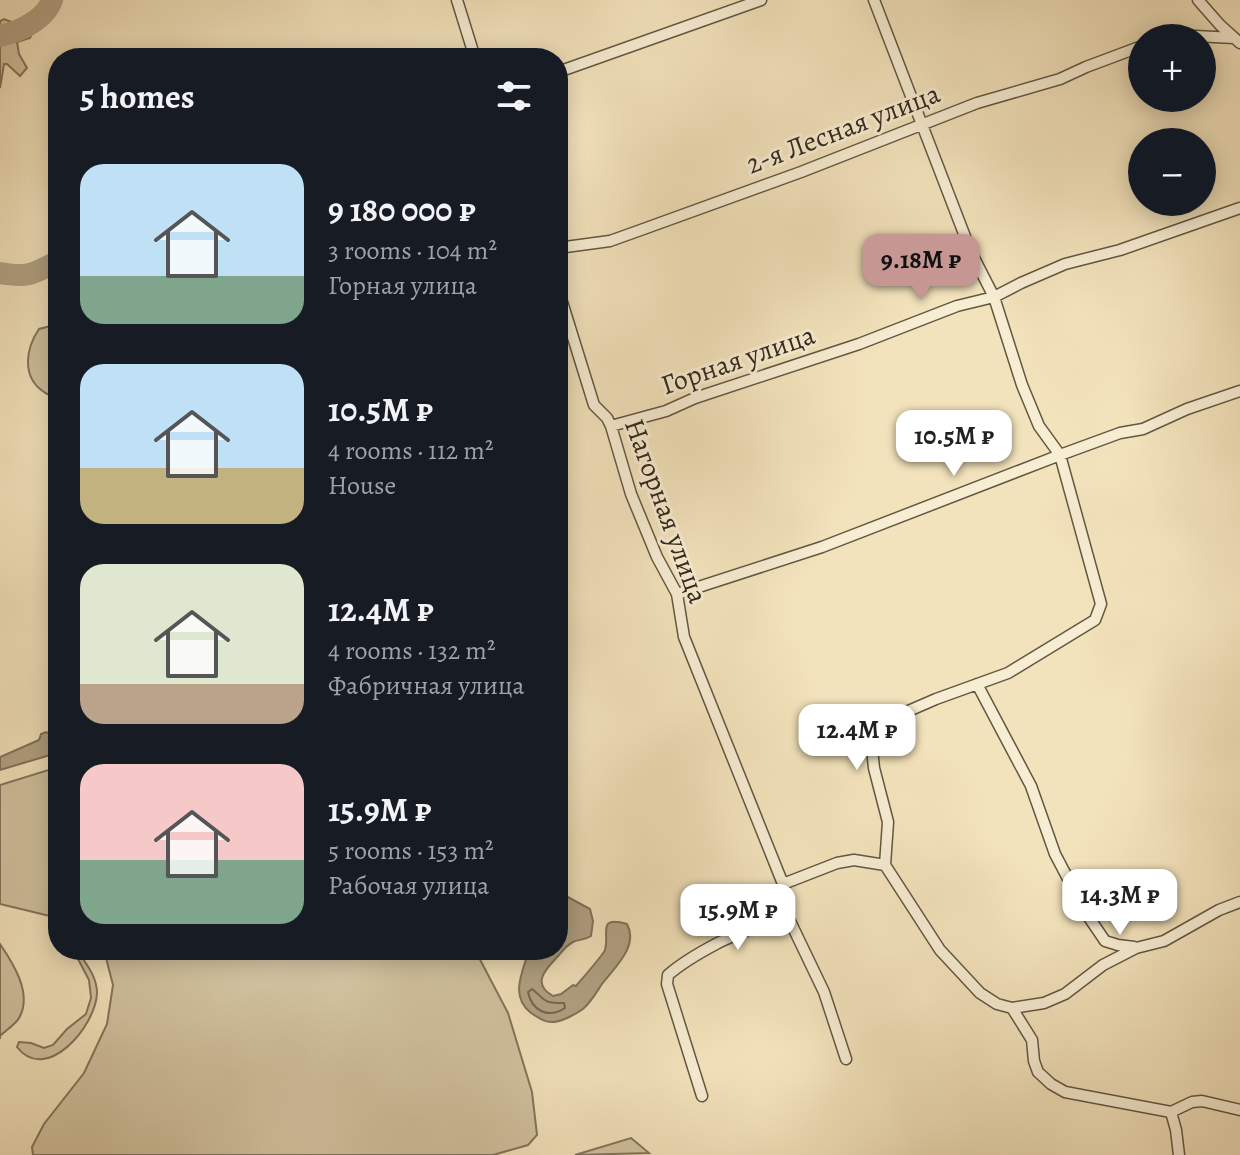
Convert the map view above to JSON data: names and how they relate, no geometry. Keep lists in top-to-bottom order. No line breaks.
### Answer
{"streets":{"street":["2-я Лесная улица","Горная улица","Нагорная улица"]},"crossings":[["Горная улица","Нагорная улица"]],"page":{"map_buttons":["+","−"],"heading":"5 homes","list":[{"name":"9 180 000 ₽","note":"3 rooms · 104 m² · Горная улица"},{"name":"10.5M ₽","note":"4 rooms · 112 m² · House"},{"name":"12.4M ₽","note":"4 rooms · 132 m² · Фабричная улица"},{"name":"15.9M ₽","note":"5 rooms · 153 m² · Рабочая улица"}],"price":["9.18M ₽","10.5M ₽","12.4M ₽","14.3M ₽","15.9M ₽"]}}
